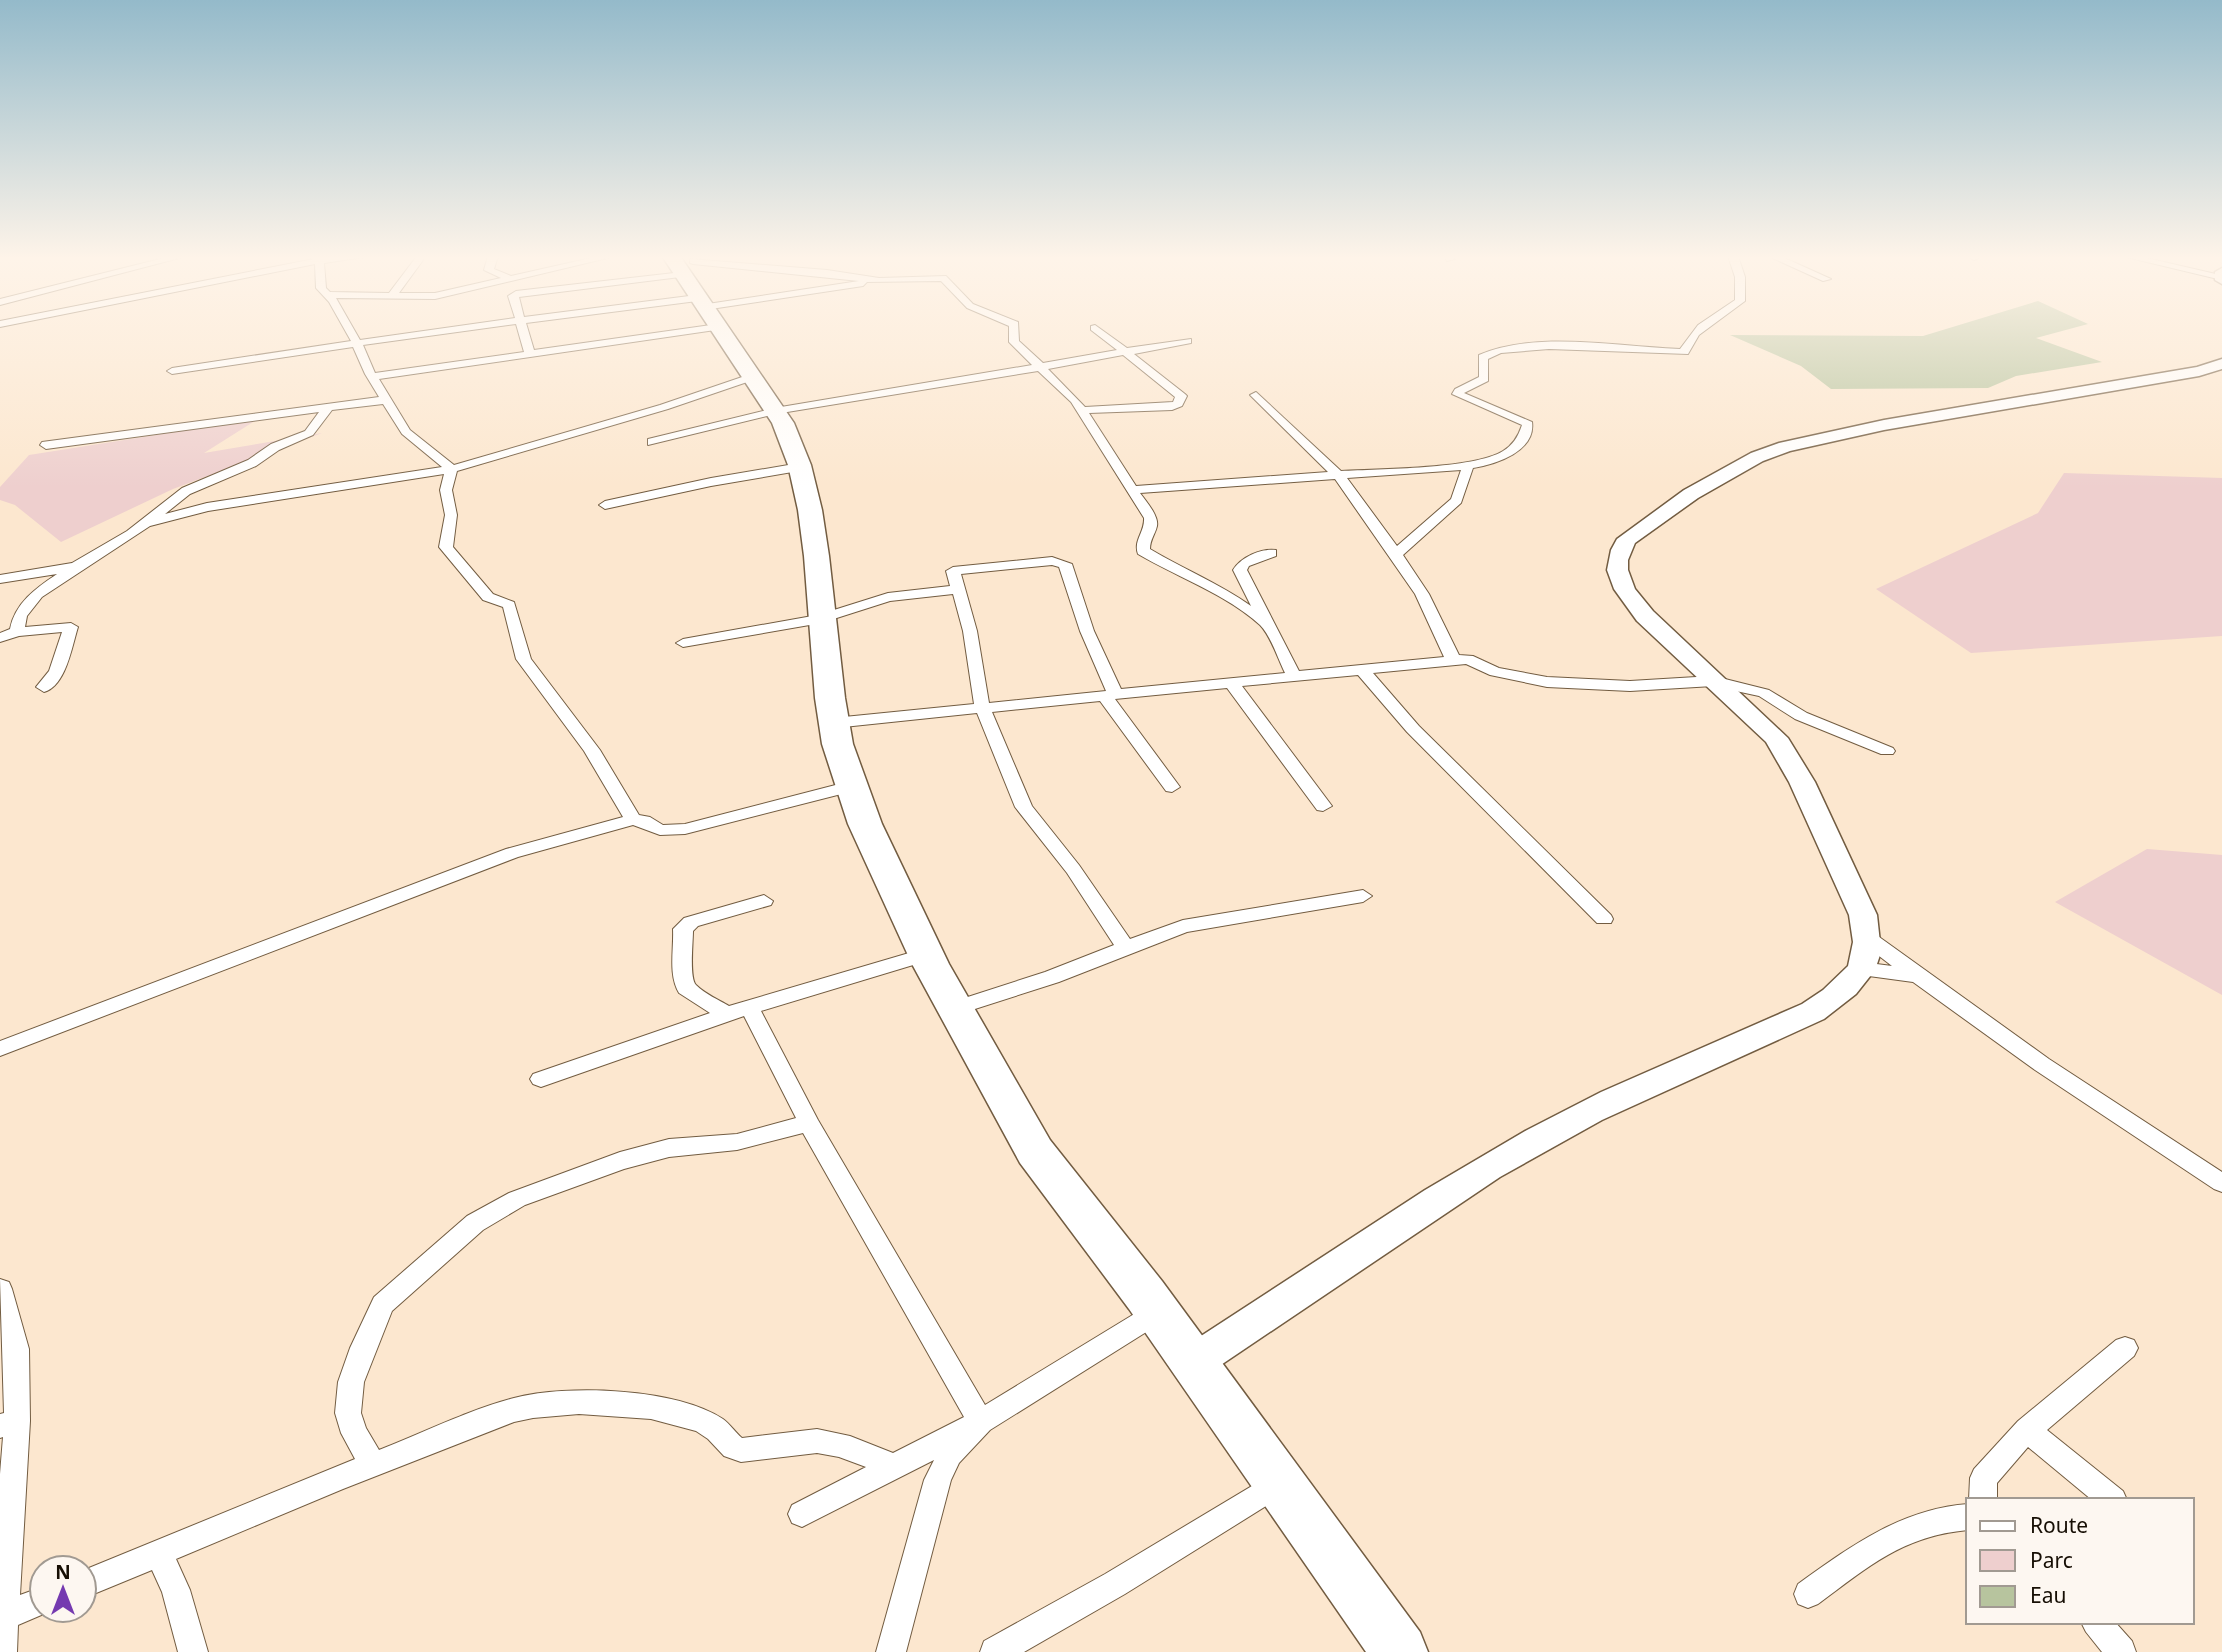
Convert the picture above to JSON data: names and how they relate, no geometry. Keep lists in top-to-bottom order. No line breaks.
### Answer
{"legend":["Route","Parc","Eau"],"north":"top"}
